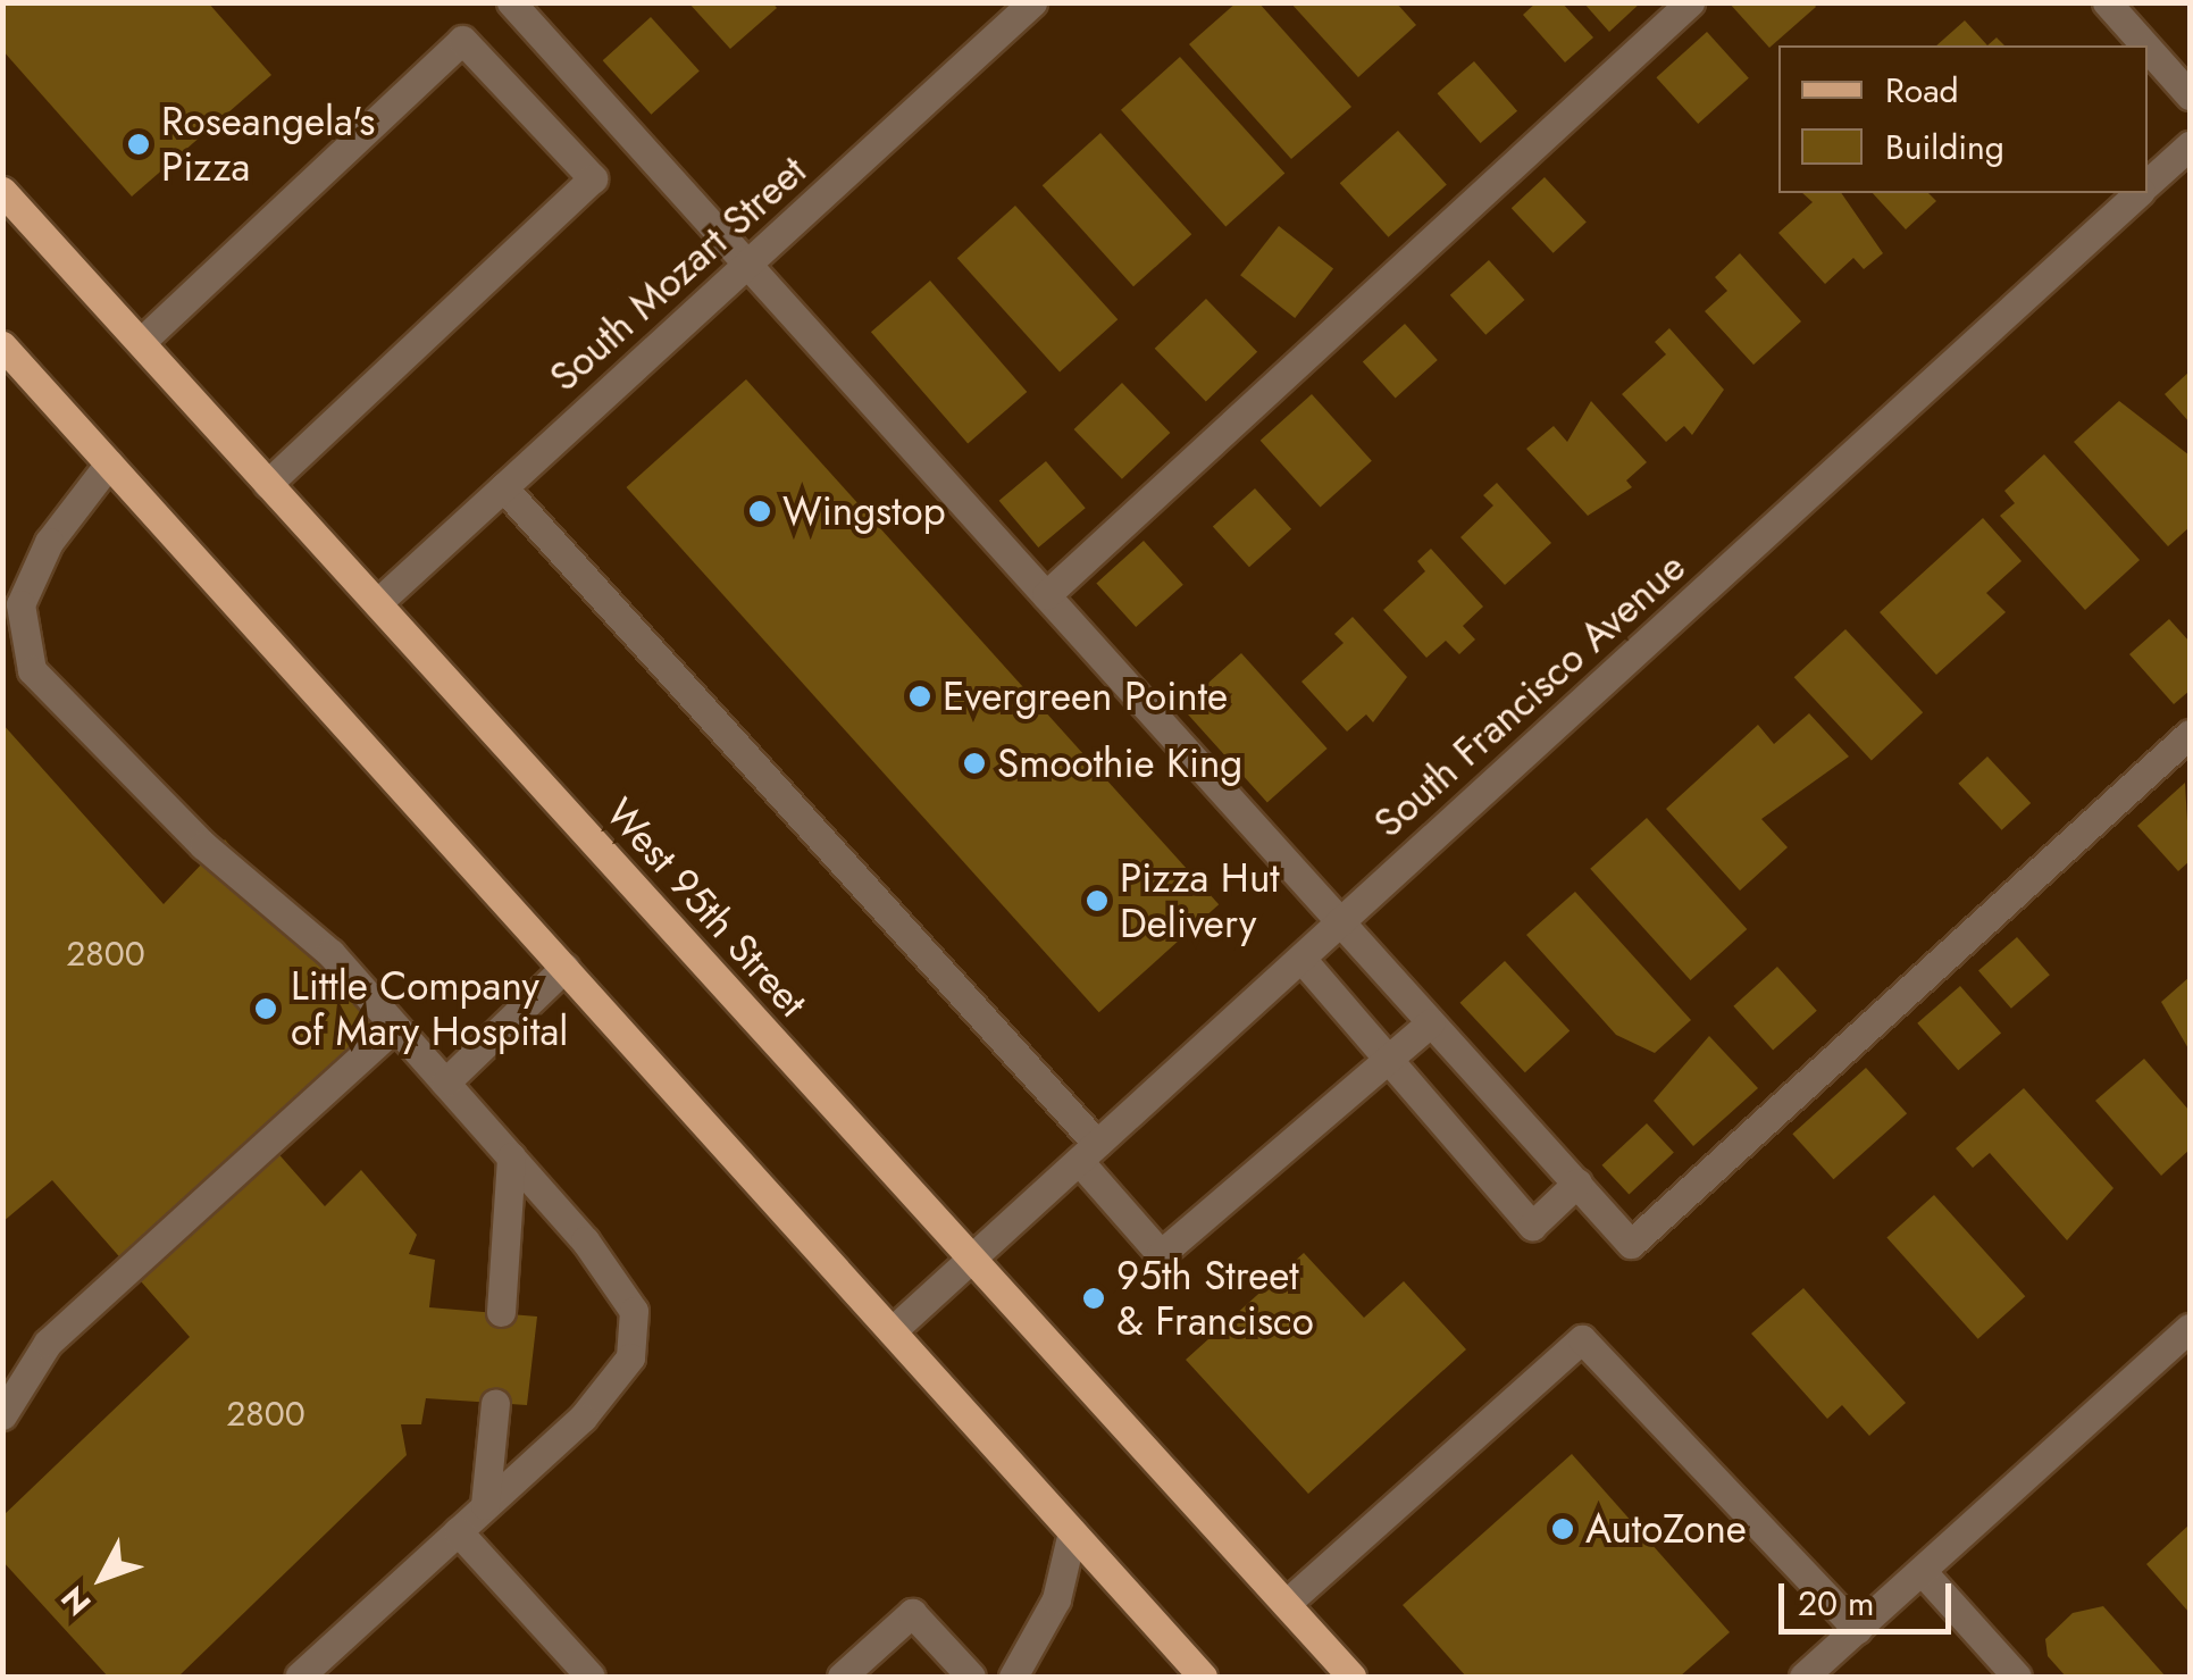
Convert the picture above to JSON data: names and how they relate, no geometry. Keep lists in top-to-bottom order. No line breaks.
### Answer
{"streets":{"main road":["West 95th Street"],"street":["South Mozart Street","South Francisco Avenue"]},"crossings":[["South Mozart Street","West 95th Street"],["South Francisco Avenue","West 95th Street"]],"places":["Roseangela's Pizza","Wingstop","Evergreen Pointe","Smoothie King","Pizza Hut Delivery","Little Company of Mary Hospital","95th Street & Francisco","AutoZone"],"house_numbers":["2800","2800"],"legend":["Road","Building"],"scale_bar":"20 m","north":"bottom left"}
